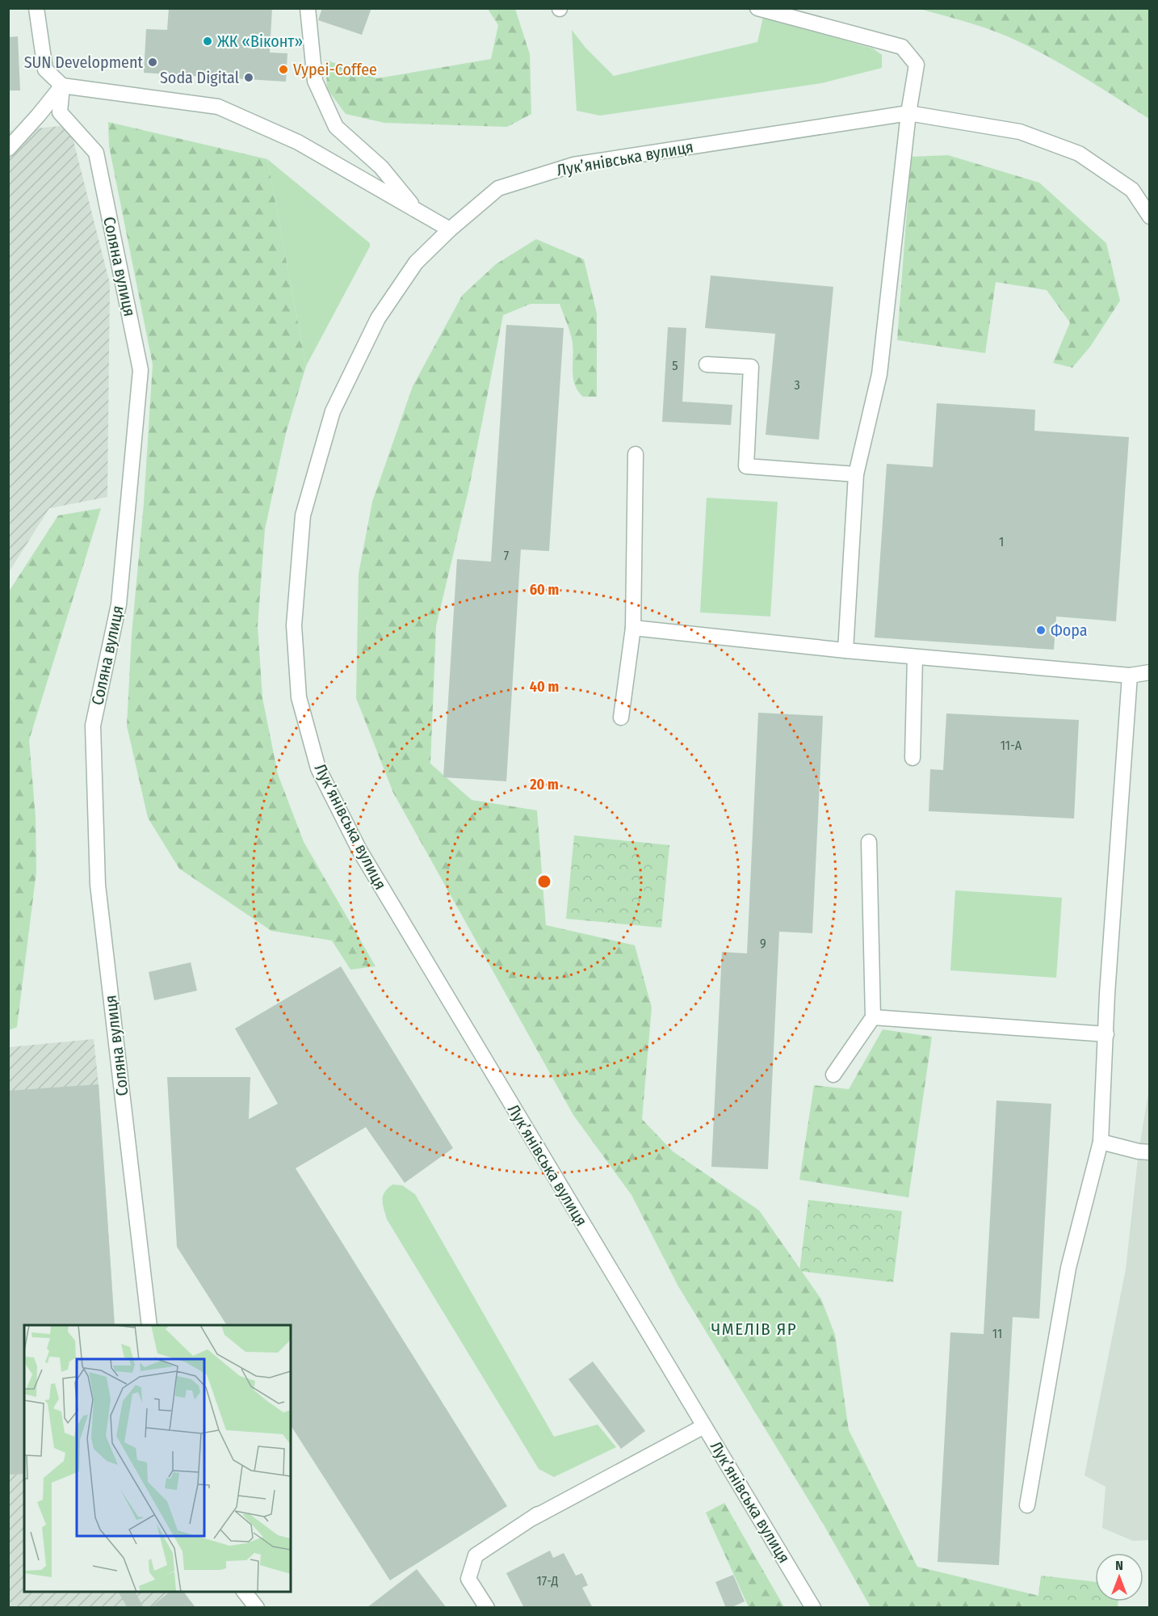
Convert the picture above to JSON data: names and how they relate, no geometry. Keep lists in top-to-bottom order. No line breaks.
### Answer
{"streets":{"street":["Лукʼянівська вулиця","Соляна вулиця"]},"districts":["ЧМЕЛІВ ЯР"],"places":["ЖК «Віконт»","SUN Development","Vypei-Coffee","Soda Digital","Фора"],"house_numbers":["5","3","1","7","11-А","9","11","17-Д"],"north":"top","rings":["60 m","40 m","20 m"]}
